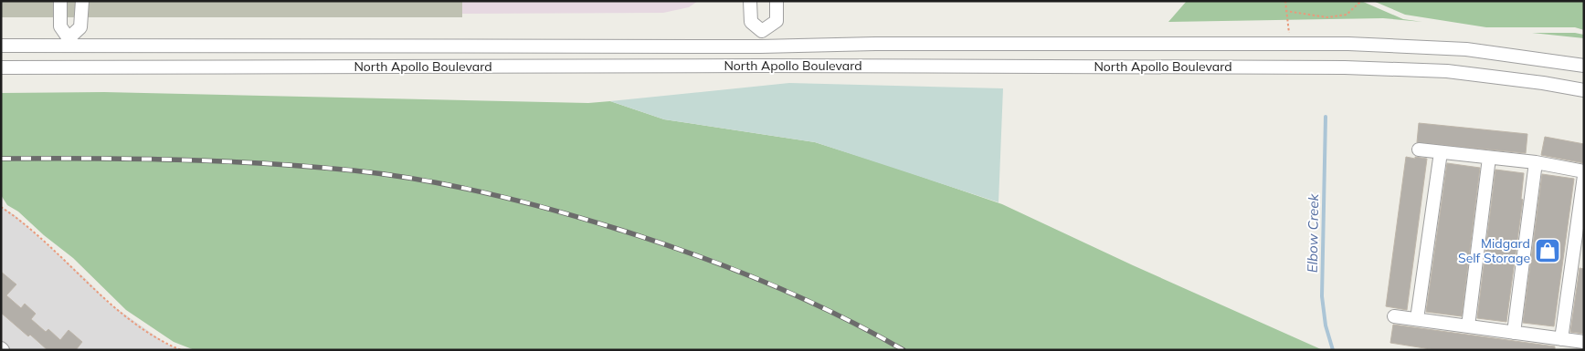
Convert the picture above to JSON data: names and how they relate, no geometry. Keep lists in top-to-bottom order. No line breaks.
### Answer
{"streets":{"street":["North Apollo Boulevard"]},"water":["Elbow Creek"],"places":{"shop":["Midgard Self Storage"]}}
